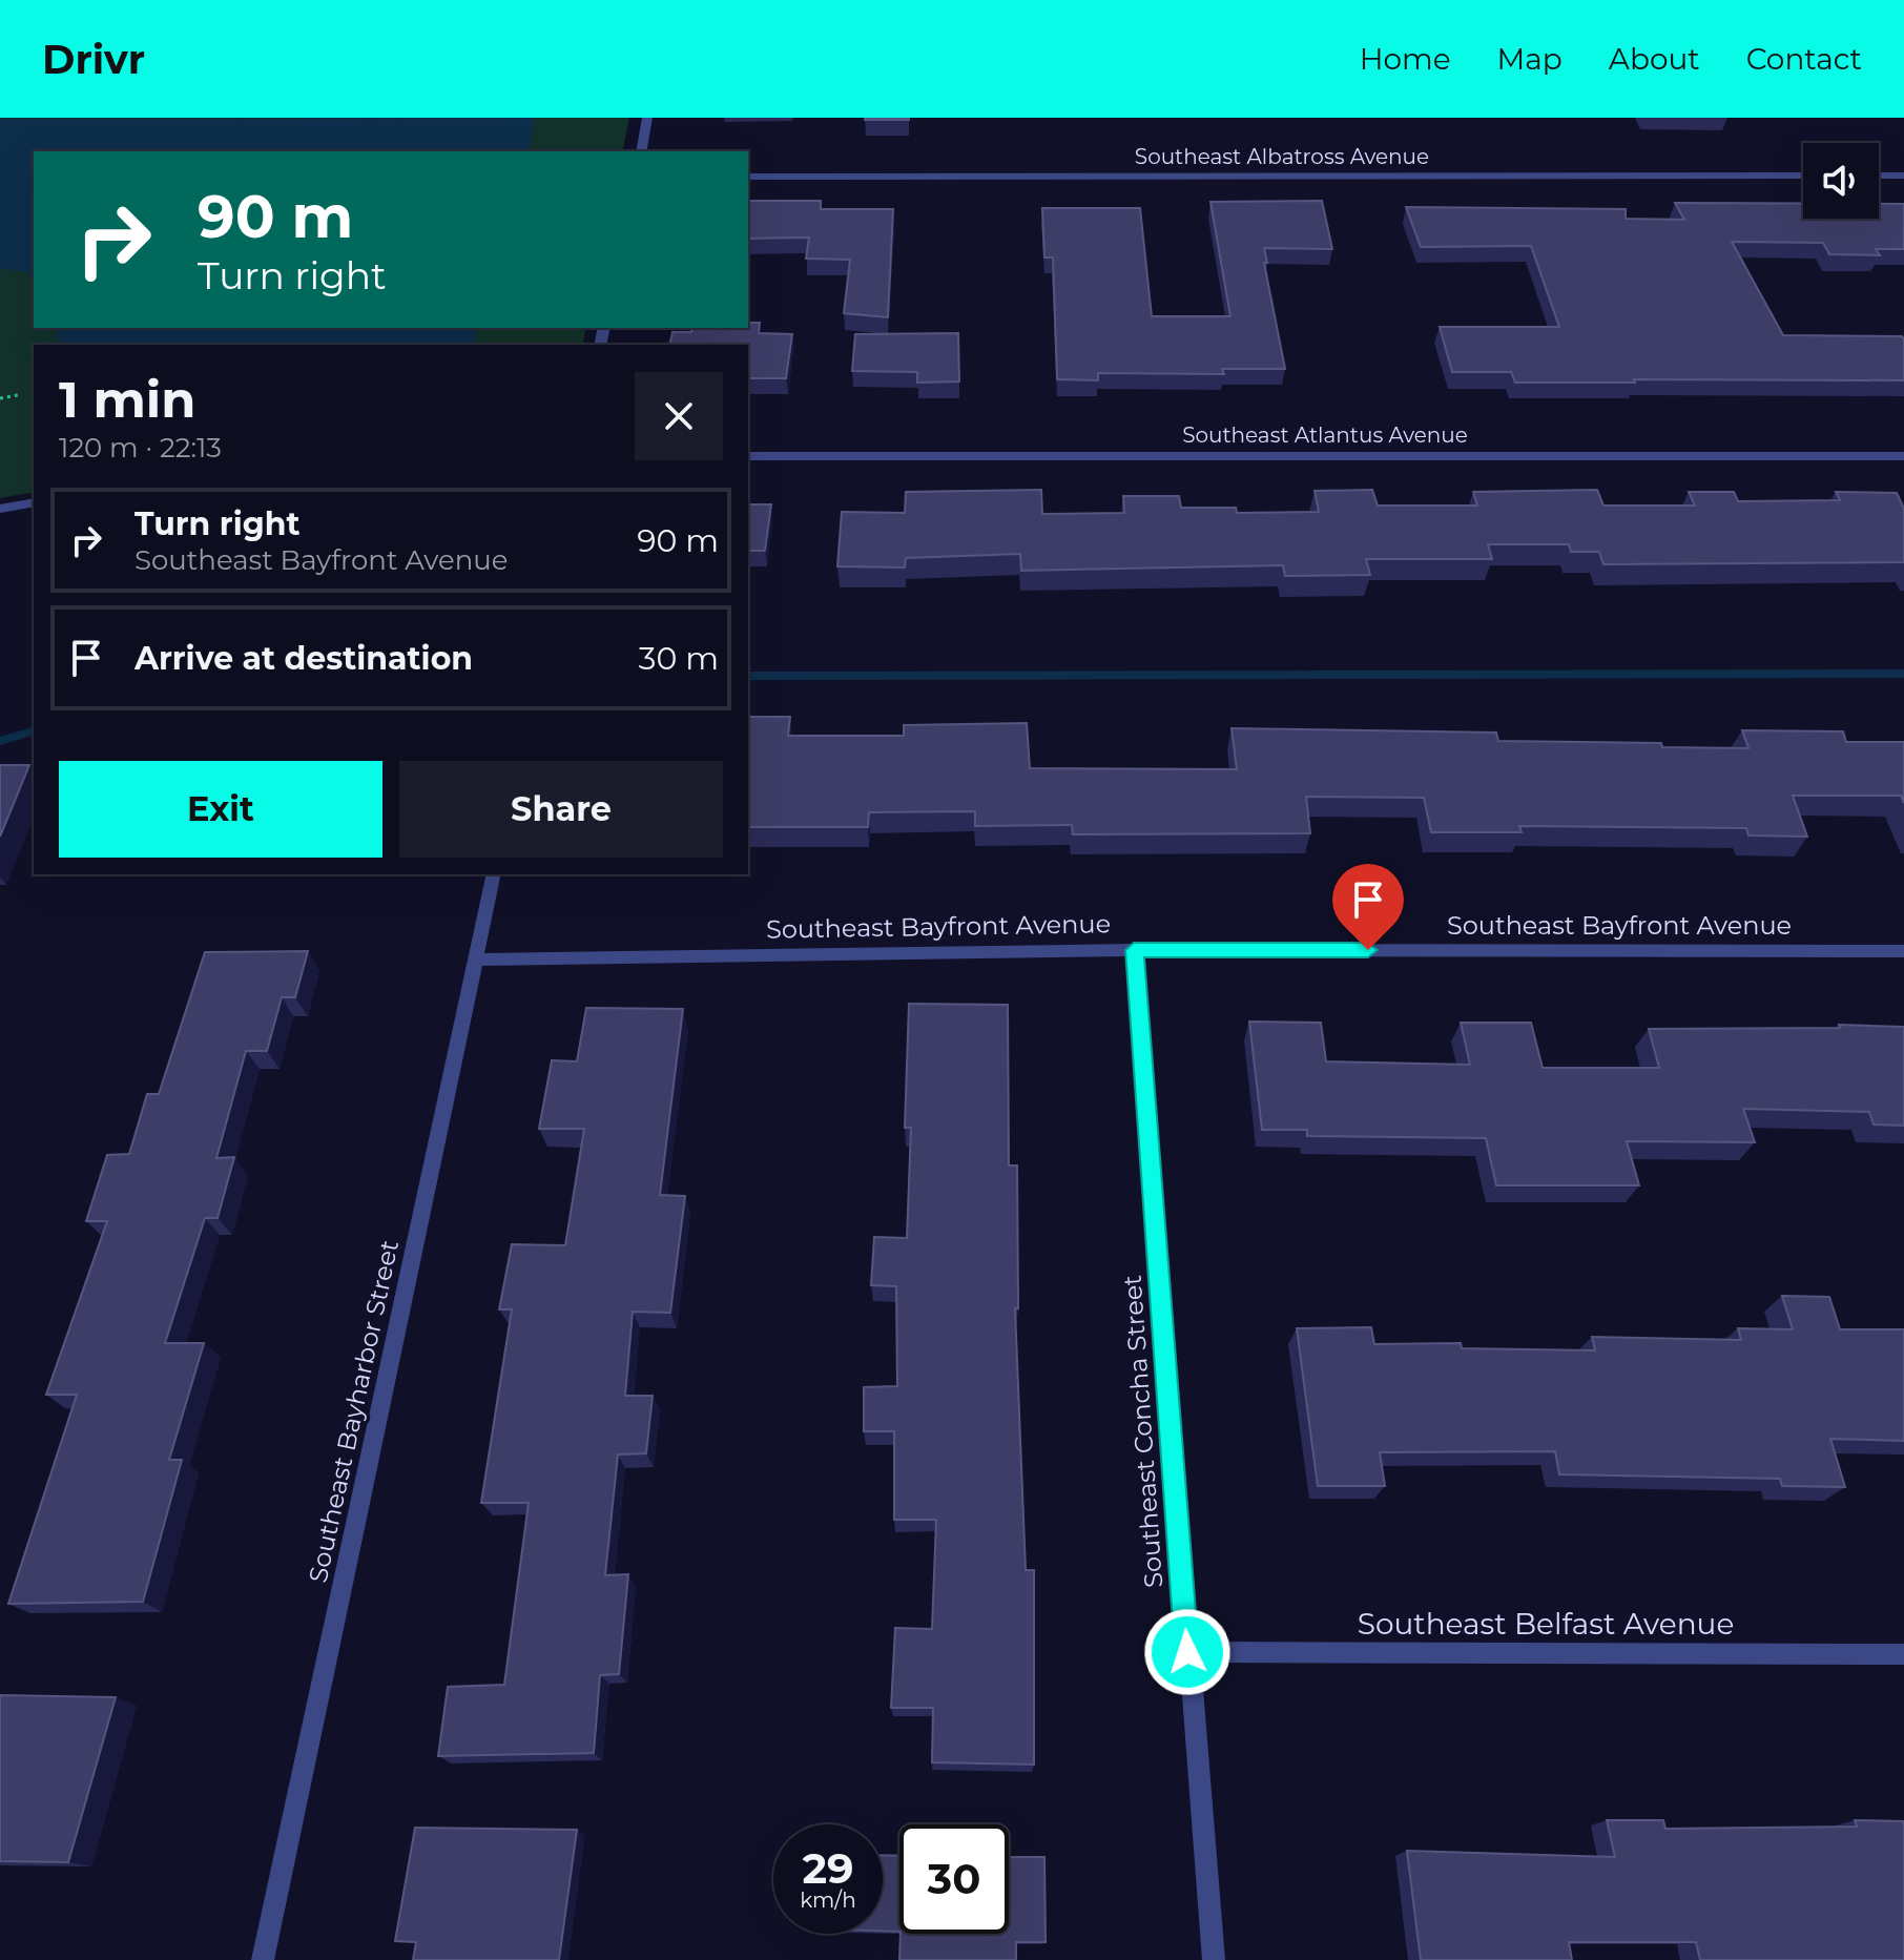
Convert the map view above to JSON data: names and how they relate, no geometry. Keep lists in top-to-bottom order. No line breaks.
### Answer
{"streets":{"street":["Southeast Albatross Avenue","Southeast Atlantus Avenue","Southeast Bayfront Avenue","Southeast Bayharbor Street","Southeast Concha Street","Southeast Belfast Avenue"]},"crossings":[["Southeast Bayfront Avenue","Southeast Bayharbor Street"],["Southeast Bayfront Avenue","Southeast Concha Street"],["Southeast Concha Street","Southeast Belfast Avenue"]],"page":{"header":"Drivr","nav":["Home","Map","About","Contact"],"turn":["90 m","Turn right"],"heading":["1 min","120 m · 22:13"],"list":[{"name":"Turn right","note":"Southeast Bayfront Avenue","value":"90 m"},{"name":"Arrive at destination","value":"30 m"}],"buttons":["Exit","Share"],"speed":"29 km/h","limit":"30"}}
